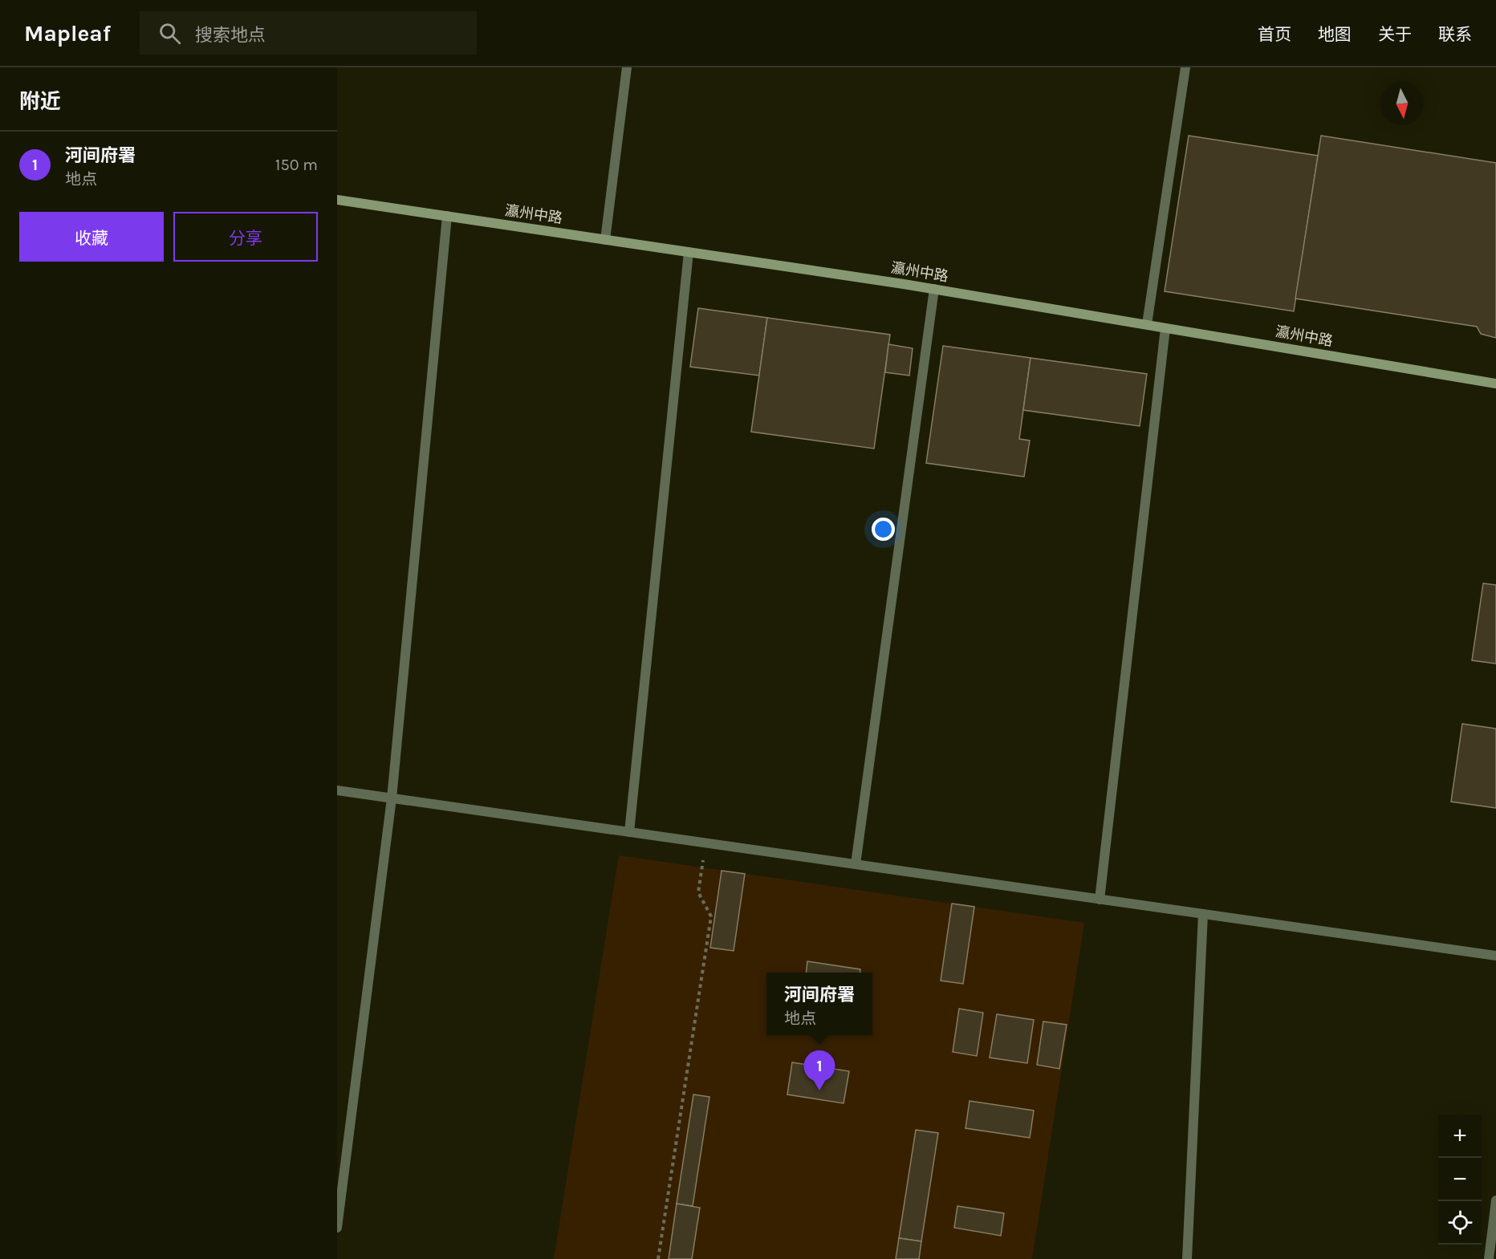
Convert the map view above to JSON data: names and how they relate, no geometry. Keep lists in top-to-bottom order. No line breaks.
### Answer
{"streets":{"main road":["瀛州中路"]},"north":"bottom","page":{"header":"Mapleaf","search":"搜索地点","nav":["首页","地图","关于","联系"],"heading":"附近","list":[{"mark":"1","name":"河间府署","note":"地点","value":"150 m"}],"buttons":["收藏","分享"],"popup":["河间府署","地点"],"pins":"1","map_buttons":["+","−"]}}
